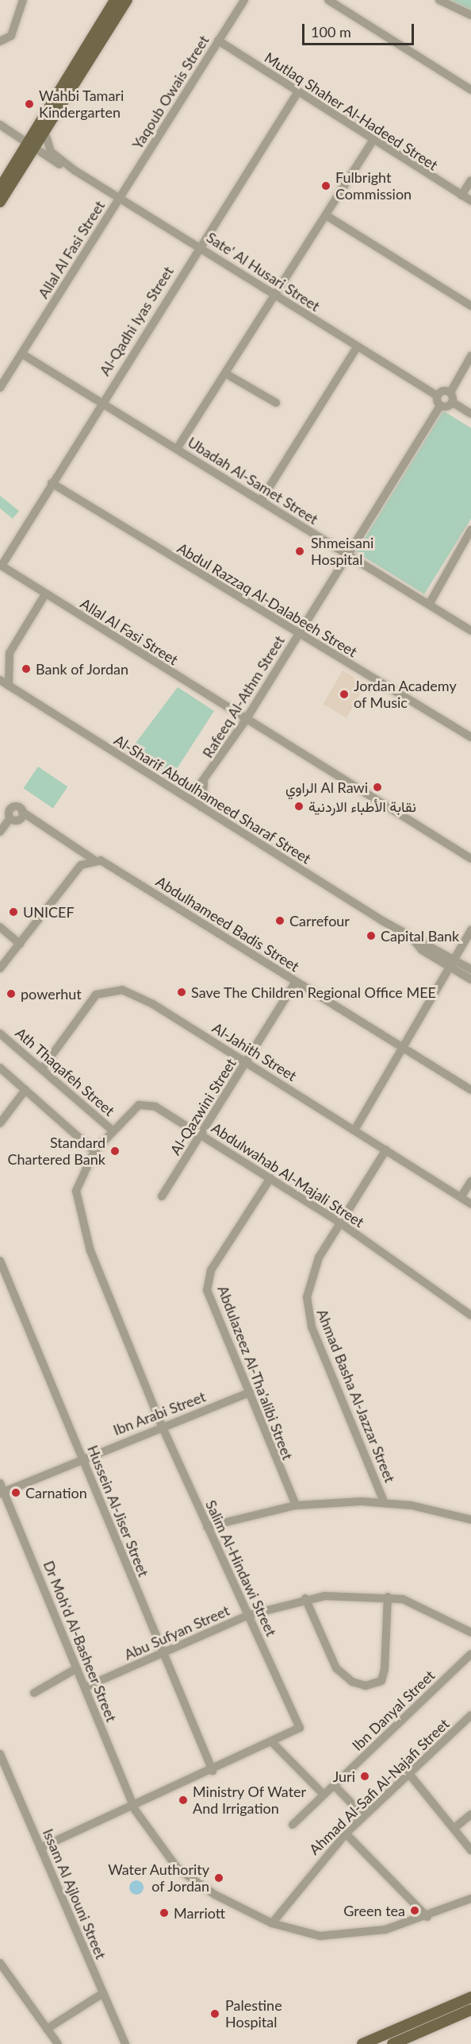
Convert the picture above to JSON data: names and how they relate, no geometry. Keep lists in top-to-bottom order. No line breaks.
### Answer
{"streets":{"street":["Yaqoub Owais Street","Mutlaq Shaher Al-Hadeed Street","Allal Al Fasi Street","Sate' Al Husari Street","Al-Qadhi Iyas Street","Ubadah Al-Samet Street","Abdul Razzaq Al-Dalabeeh Street","Rafeeq Al-Athm Street","Al-Sharif Abdulhameed Sharaf Street","Abdulhameed Badis Street","Al-Jahith Street","Ath Thaqafeh Street","Al-Qazwini Street","Abdulwahab Al-Majali Street","Abdulazeez Al-Tha'alibi Street","Ahmad Basha Al-Jazzar Street","Ibn Arabi Street","Hussein Al-Jiser Street","Salim Al-Hindawi Street","Abu Sufyan Street","Dr Moh'd Al-Basheer Street","Ibn Danyal Street","Ahmad Al-Safi Al-Najafi Street","Issam Al Ajlouni Street"]},"crossings":[["Yaqoub Owais Street","Mutlaq Shaher Al-Hadeed Street"],["Yaqoub Owais Street","Allal Al Fasi Street"],["Yaqoub Owais Street","Sate' Al Husari Street"],["Mutlaq Shaher Al-Hadeed Street","Al-Qadhi Iyas Street"],["Allal Al Fasi Street","Sate' Al Husari Street"],["Allal Al Fasi Street","Al-Qadhi Iyas Street"],["Allal Al Fasi Street","Ubadah Al-Samet Street"],["Allal Al Fasi Street","Rafeeq Al-Athm Street"],["Sate' Al Husari Street","Al-Qadhi Iyas Street"],["Al-Qadhi Iyas Street","Ubadah Al-Samet Street"],["Al-Qadhi Iyas Street","Abdul Razzaq Al-Dalabeeh Street"],["Ubadah Al-Samet Street","Rafeeq Al-Athm Street"],["Abdul Razzaq Al-Dalabeeh Street","Rafeeq Al-Athm Street"],["Rafeeq Al-Athm Street","Al-Sharif Abdulhameed Sharaf Street"],["Abdulhameed Badis Street","Al-Qazwini Street"],["Al-Jahith Street","Ath Thaqafeh Street"],["Al-Jahith Street","Al-Qazwini Street"],["Al-Jahith Street","Ahmad Basha Al-Jazzar Street"],["Ath Thaqafeh Street","Abdulwahab Al-Majali Street"],["Al-Qazwini Street","Abdulwahab Al-Majali Street"],["Abdulwahab Al-Majali Street","Abdulazeez Al-Tha'alibi Street"],["Abdulwahab Al-Majali Street","Ahmad Basha Al-Jazzar Street"],["Abdulwahab Al-Majali Street","Salim Al-Hindawi Street"],["Abdulazeez Al-Tha'alibi Street","Ibn Arabi Street"],["Ibn Arabi Street","Hussein Al-Jiser Street"],["Ibn Arabi Street","Salim Al-Hindawi Street"],["Ibn Arabi Street","Dr Moh'd Al-Basheer Street"],["Hussein Al-Jiser Street","Salim Al-Hindawi Street"],["Hussein Al-Jiser Street","Abu Sufyan Street"],["Salim Al-Hindawi Street","Abu Sufyan Street"],["Salim Al-Hindawi Street","Dr Moh'd Al-Basheer Street"],["Salim Al-Hindawi Street","Issam Al Ajlouni Street"],["Abu Sufyan Street","Dr Moh'd Al-Basheer Street"],["Dr Moh'd Al-Basheer Street","Ahmad Al-Safi Al-Najafi Street"]],"places":["Wahbi Tamari Kindergarten","Fulbright Commission","Shmeisani Hospital","Bank of Jordan","Jordan Academy of Music","الراوي Al Rawi","نقابة الأطباء الاردنية","UNICEF","Carrefour","Capital Bank","Save The Children Regional Office MEE","powerhut","Standard Chartered Bank","Carnation","Juri","Ministry Of Water And Irrigation","Water Authority of Jordan","Green tea","Marriott","Palestine Hospital"],"scale_bar":"100 m"}
